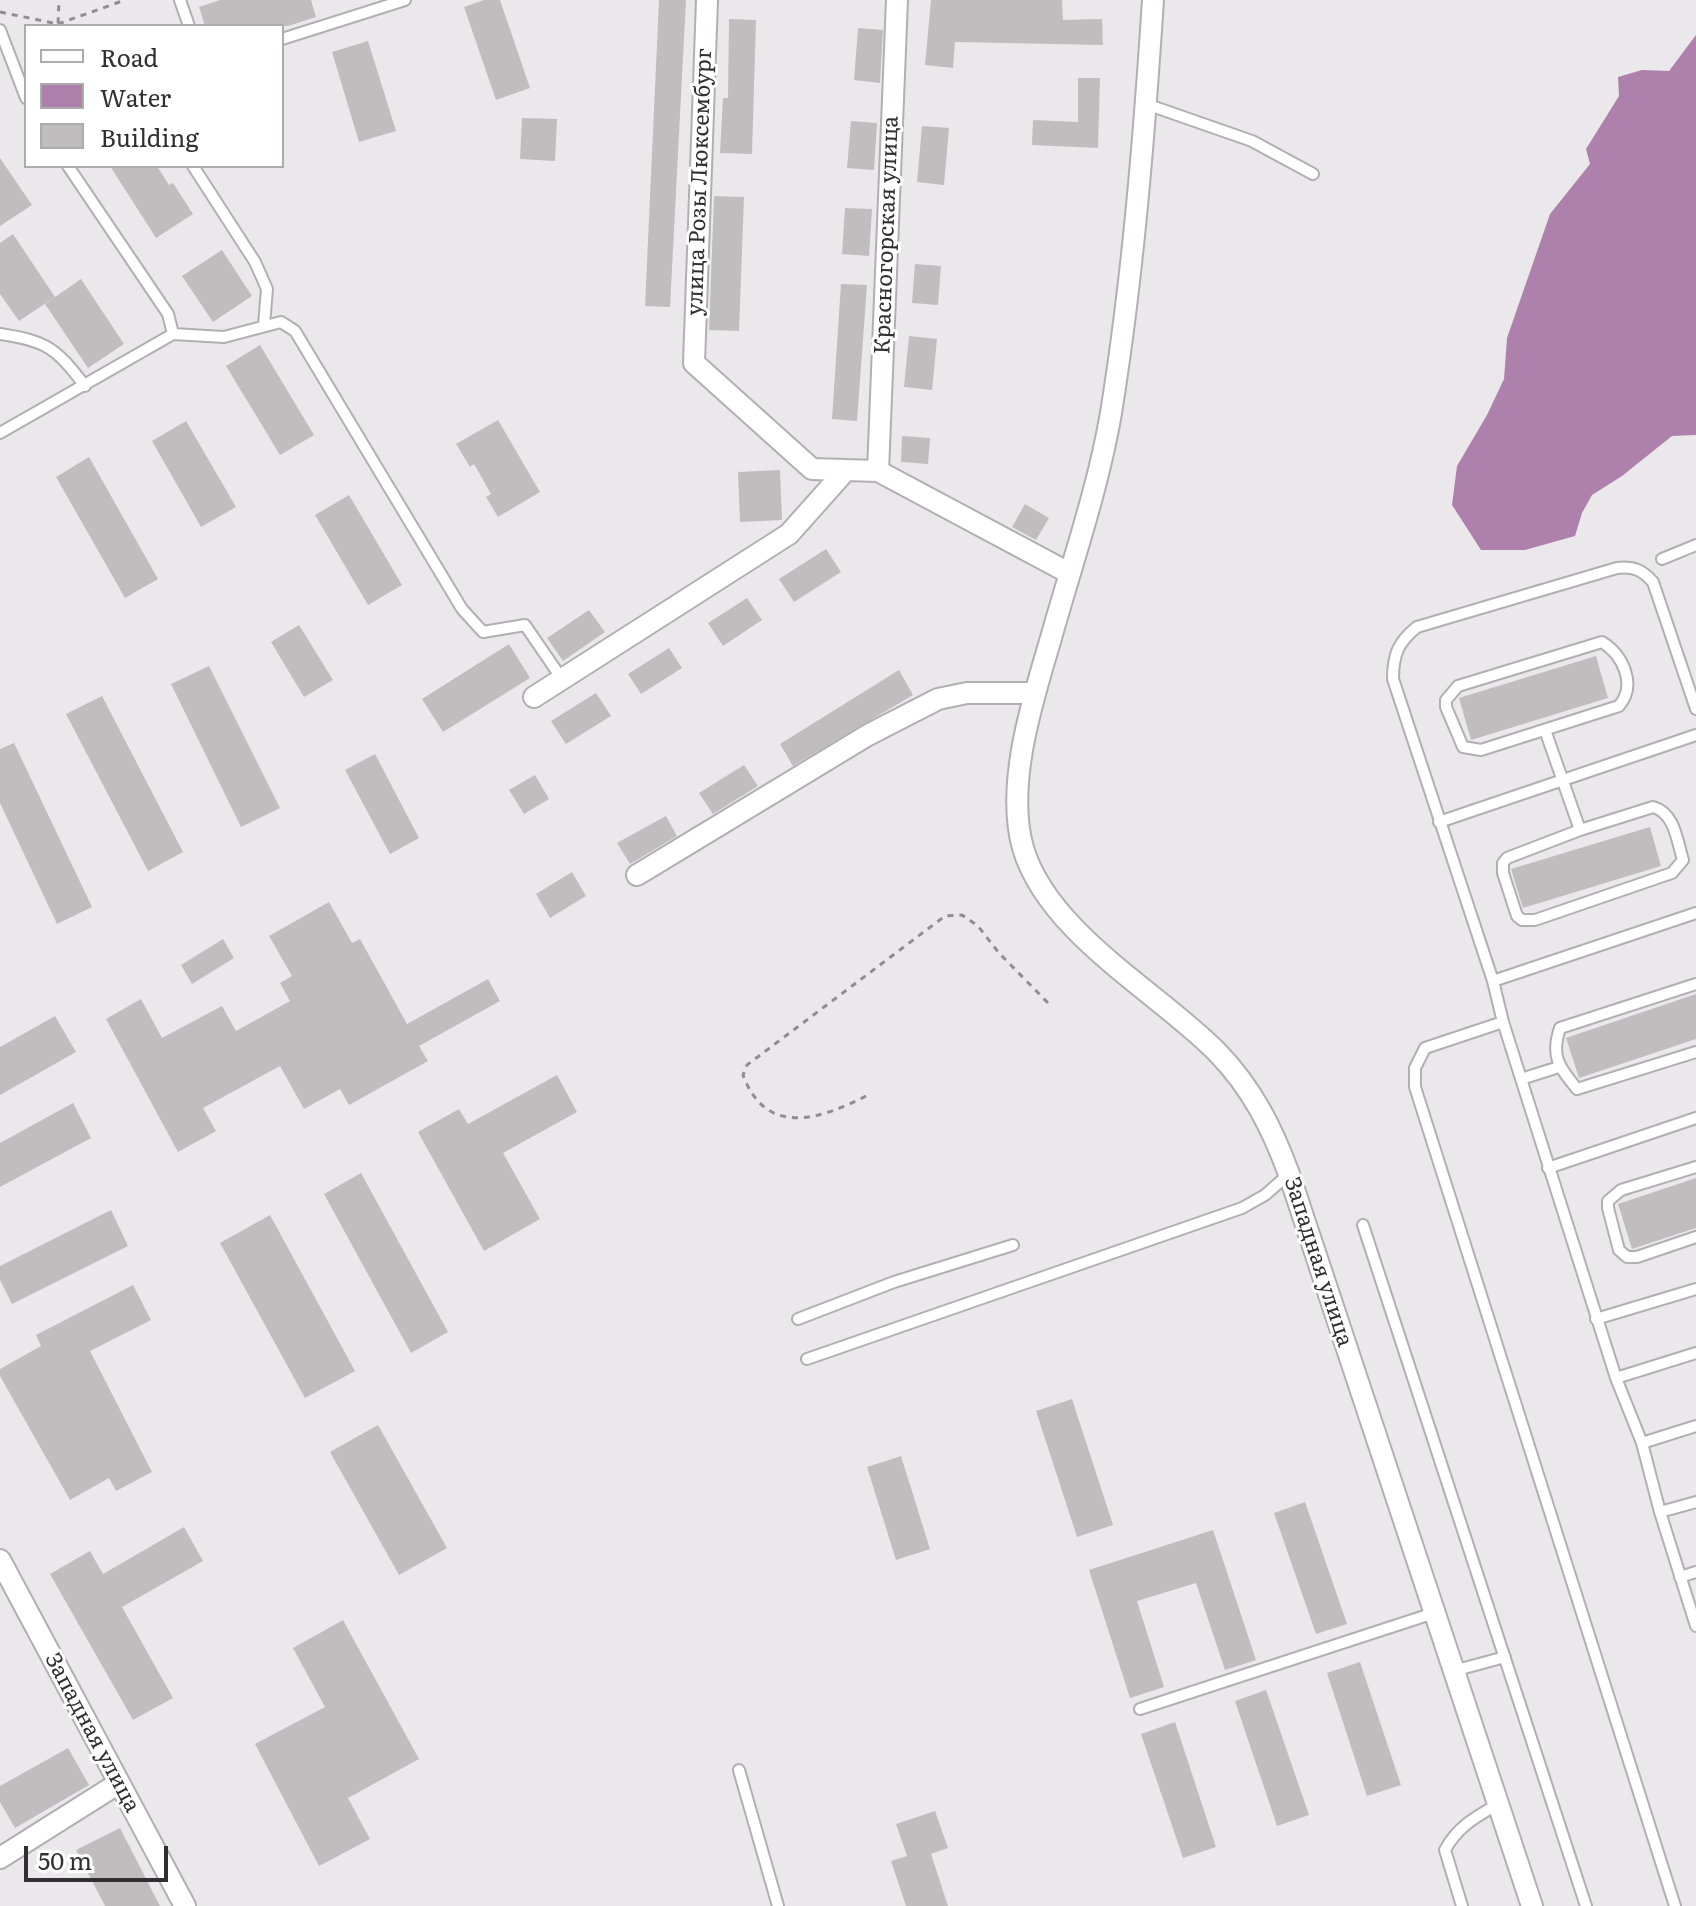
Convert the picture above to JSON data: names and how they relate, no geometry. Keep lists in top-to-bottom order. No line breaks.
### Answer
{"streets":{"street":["улица Розы Люксембург","Красногорская улица","Западная улица"]},"legend":["Road","Water","Building"],"scale_bar":"50 m"}
